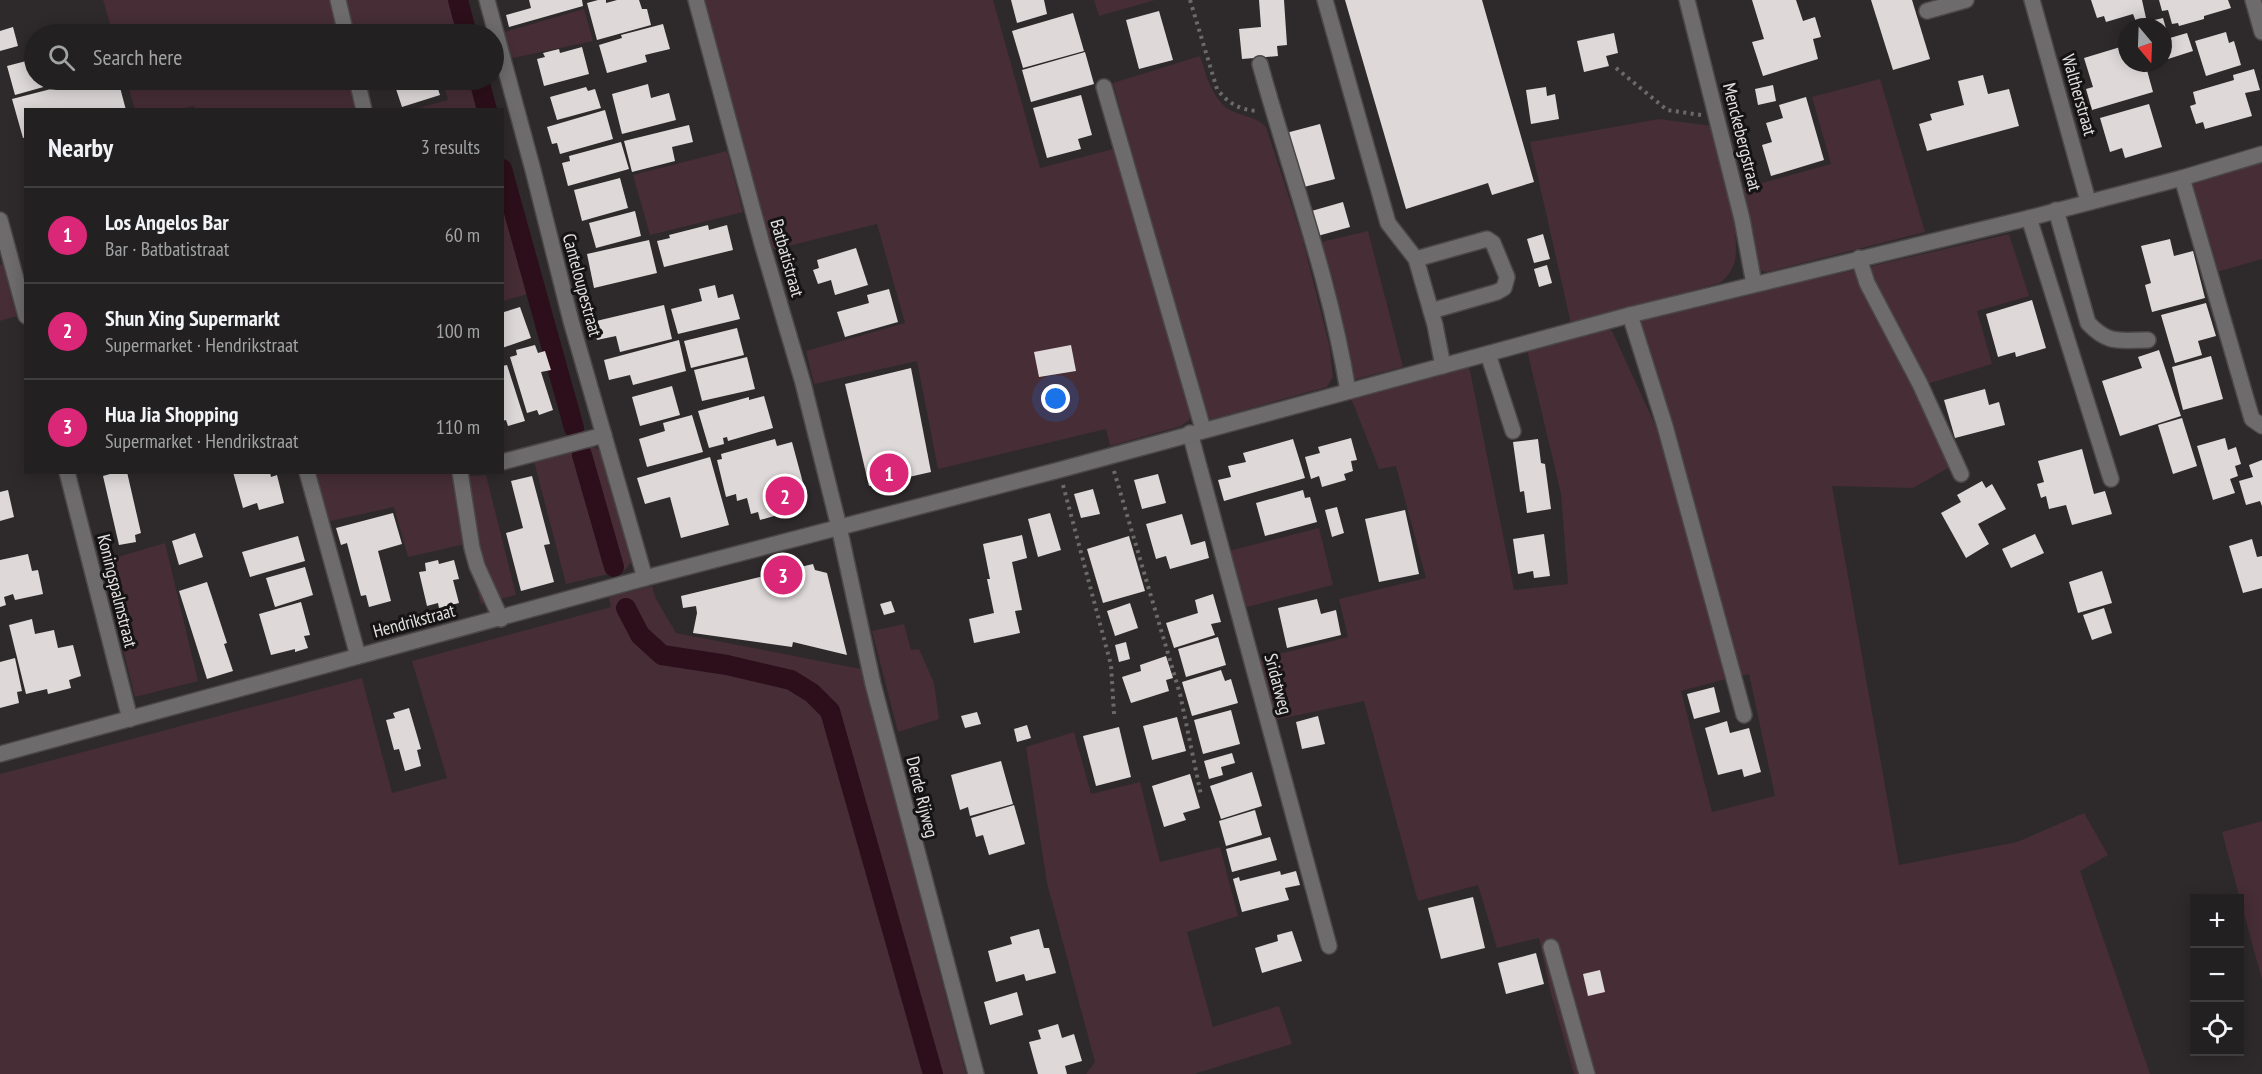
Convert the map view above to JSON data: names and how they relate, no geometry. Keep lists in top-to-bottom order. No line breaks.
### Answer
{"streets":{"street":["Waltherstraat","Menckebergstraat","Batbatistraat","Canteloupestraat","Koningspalmstraat","Hendrikstraat","Sridatweg","Derde Rijweg"]},"crossings":[["Waltherstraat","Hendrikstraat"],["Menckebergstraat","Hendrikstraat"],["Batbatistraat","Hendrikstraat"],["Batbatistraat","Derde Rijweg"],["Canteloupestraat","Hendrikstraat"],["Koningspalmstraat","Hendrikstraat"],["Hendrikstraat","Sridatweg"],["Hendrikstraat","Derde Rijweg"]],"north":"bottom","page":{"search":"Search here","heading":["Nearby","3 results"],"list":[{"mark":"1","name":"Los Angelos Bar","note":"Bar · Batbatistraat","value":"60 m"},{"mark":"2","name":"Shun Xing Supermarkt","note":"Supermarket · Hendrikstraat","value":"100 m"},{"mark":"3","name":"Hua Jia Shopping","note":"Supermarket · Hendrikstraat","value":"110 m"}],"pins":["1","2","3"],"map_buttons":["+","−"]}}
